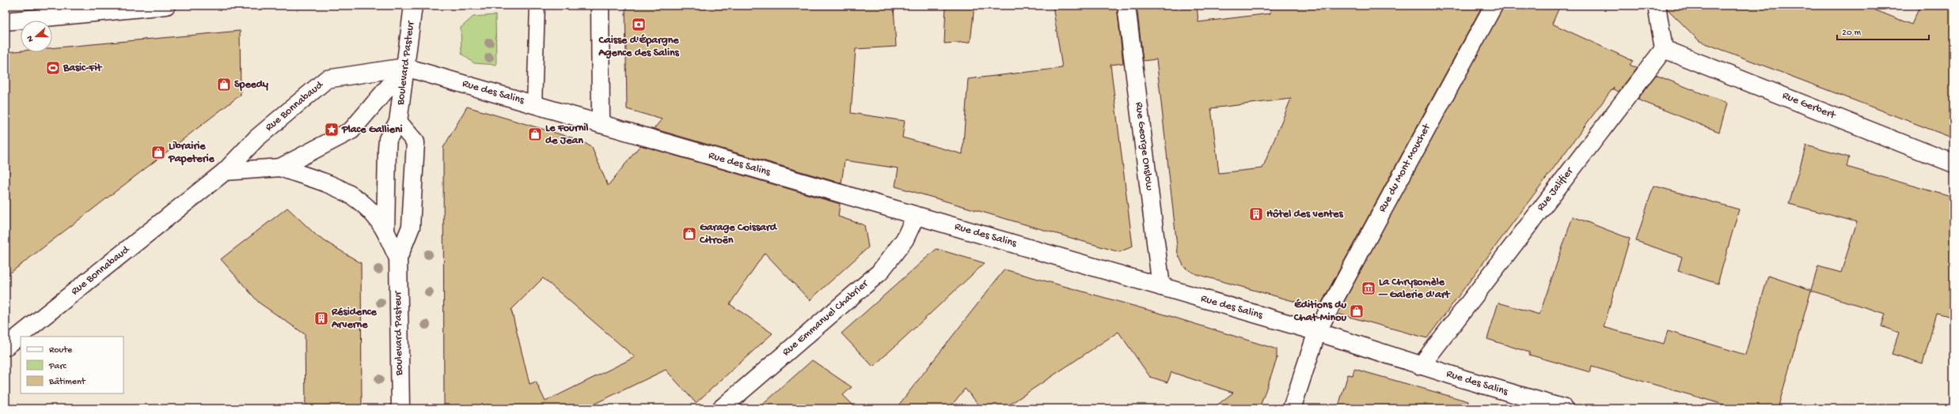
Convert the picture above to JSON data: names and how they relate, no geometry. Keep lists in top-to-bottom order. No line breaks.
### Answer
{"streets":{"main road":["Boulevard Pasteur","Rue des Salins","Rue Gerbert","Rue Bonnabaud","Rue George Onslow","Rue du Mont Mouchet","Rue Jalifier","Rue Emmanuel Chabrier"]},"crossings":[["Boulevard Pasteur","Rue des Salins"],["Boulevard Pasteur","Rue Bonnabaud"],["Rue des Salins","Rue Bonnabaud"],["Rue des Salins","Rue George Onslow"],["Rue des Salins","Rue du Mont Mouchet"],["Rue des Salins","Rue Jalifier"],["Rue des Salins","Rue Emmanuel Chabrier"],["Rue Gerbert","Rue Jalifier"]],"places":{"bank":["Caisse d'Épargne Agence des Salins"],"sports":["Basic-Fit"],"shop":["Speedy","Le Fournil de Jean","Librairie Papeterie","Garage Coissard Citroën","Éditions du Chat-Minou"],"place":["Place Gallieni"],"building":["Hôtel des ventes","Résidence Arverne"],"museum":["La Chrysomèle — Galerie d'art"]},"legend":["Route","Parc","Bâtiment"],"scale_bar":"20 m","north":"left"}
